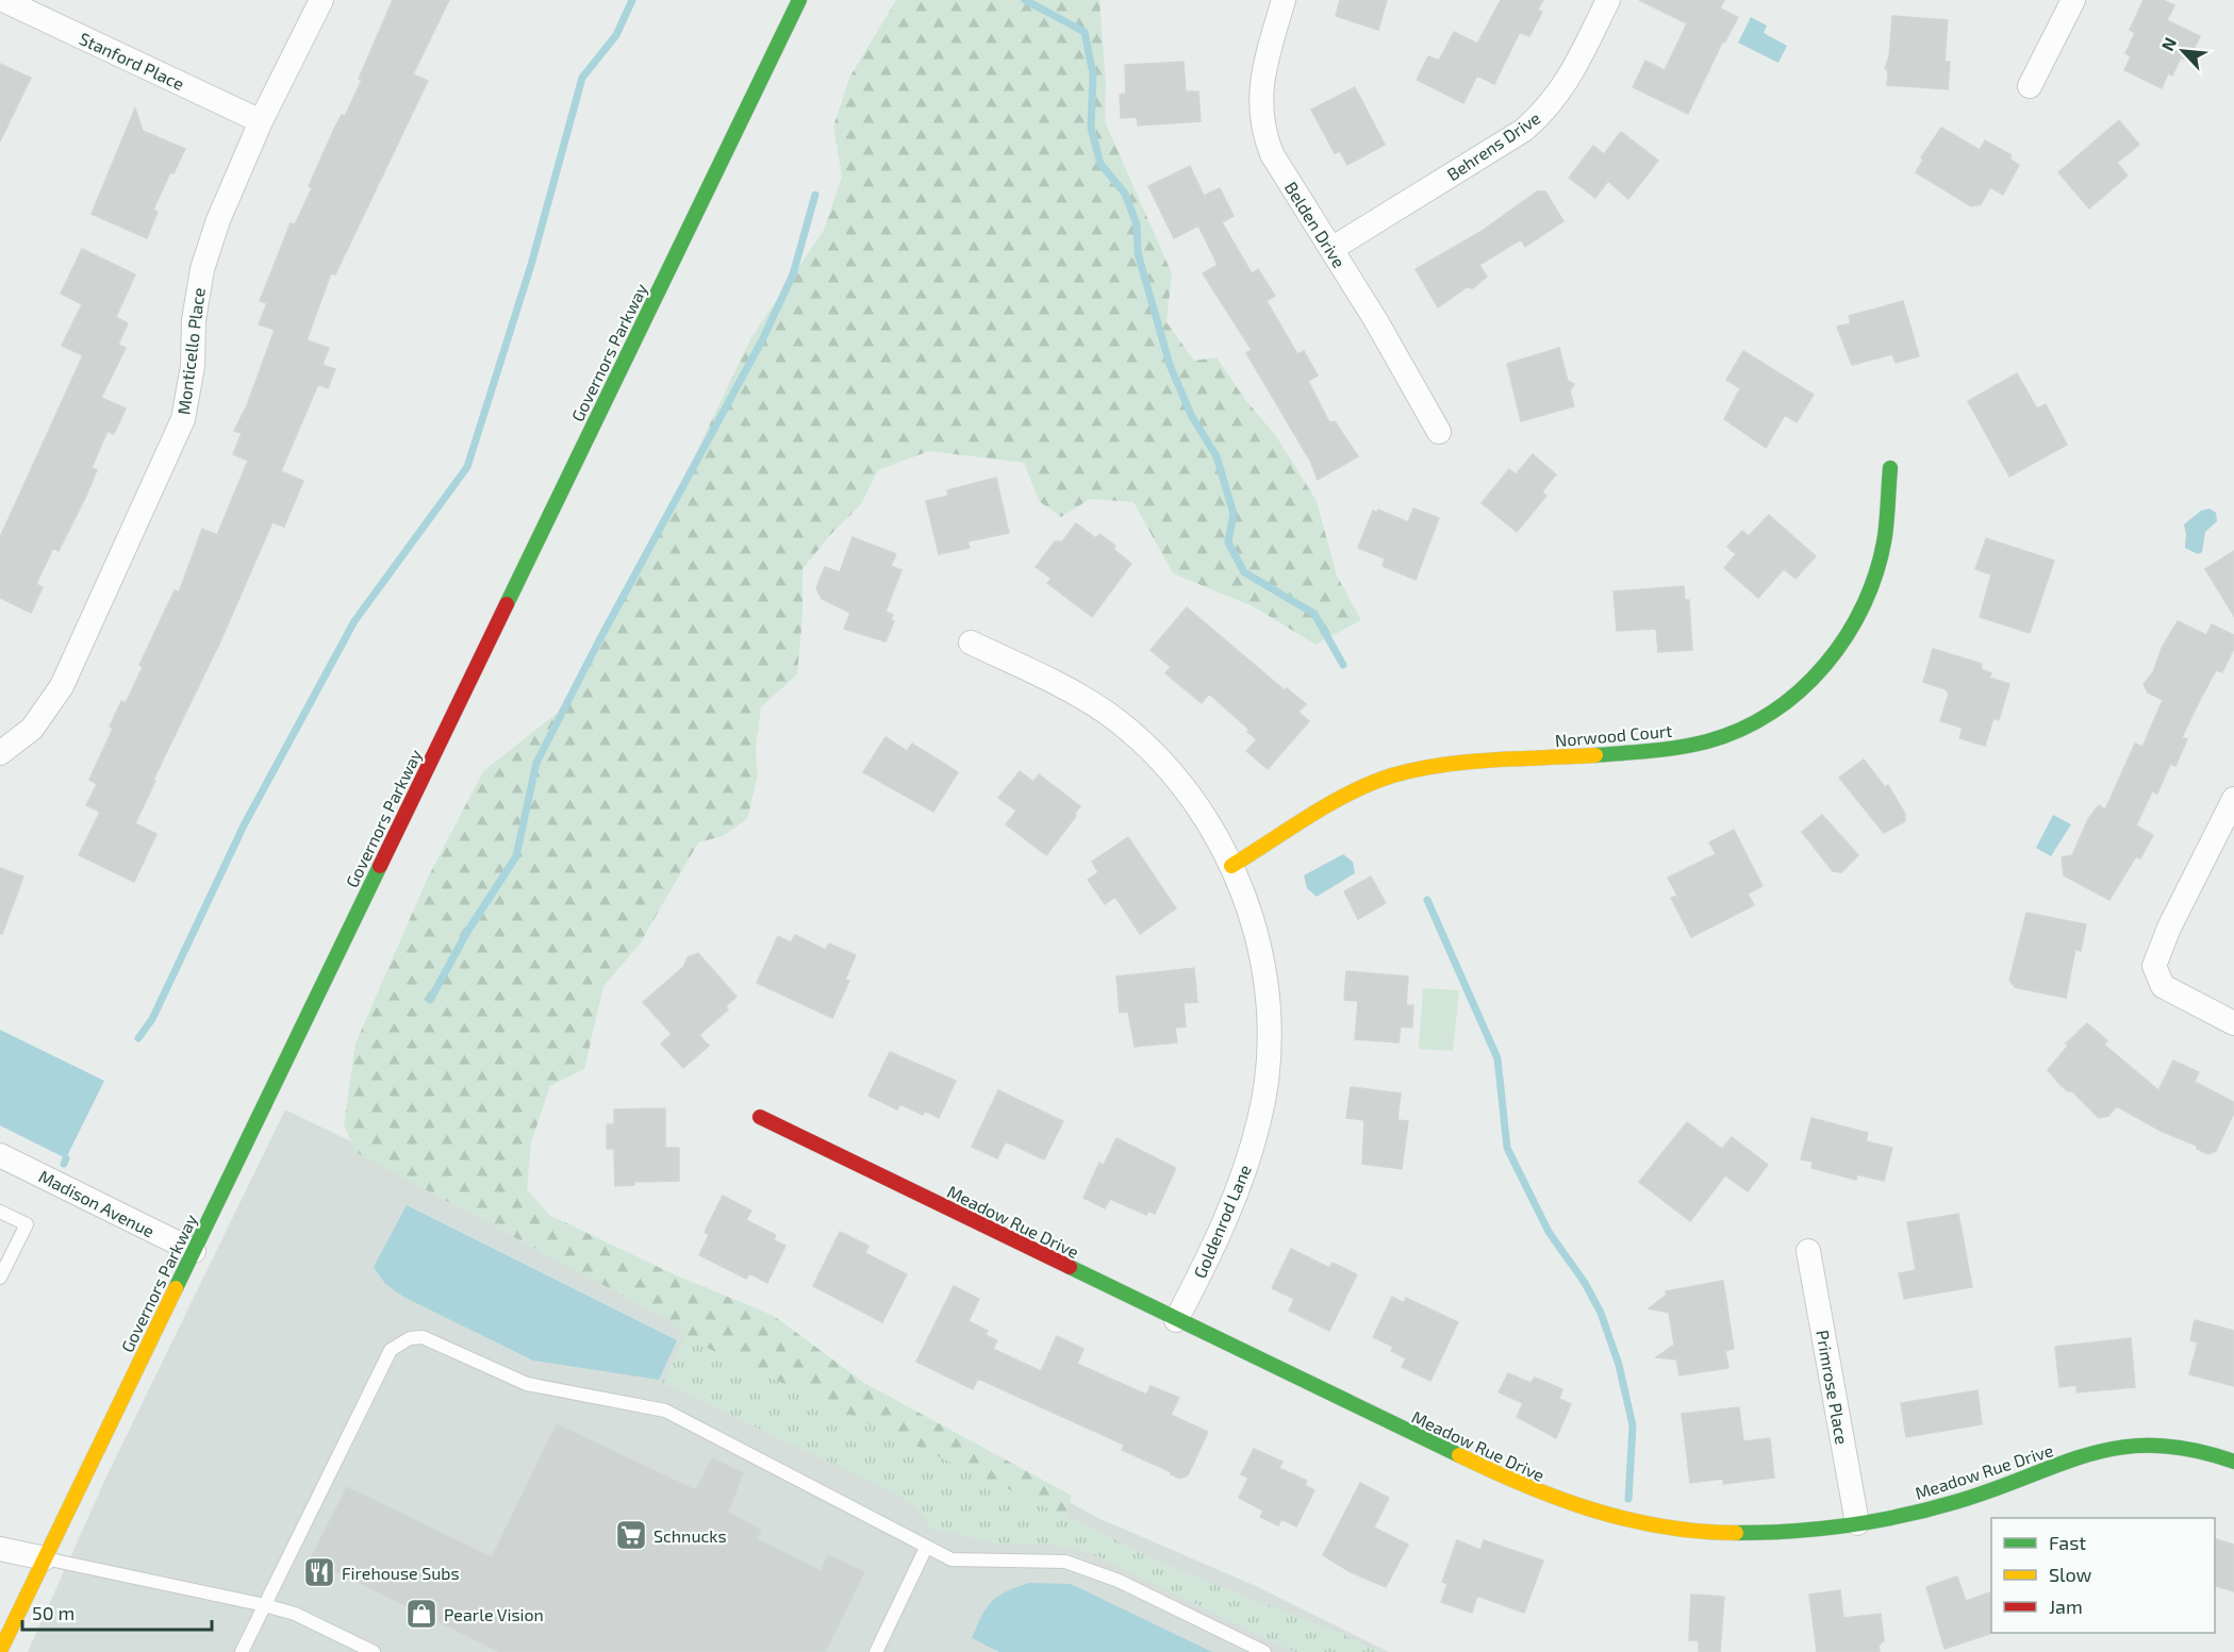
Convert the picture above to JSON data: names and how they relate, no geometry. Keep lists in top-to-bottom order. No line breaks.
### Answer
{"streets":{"street":["Stanford Place","Behrens Drive","Belden Drive","Monticello Place","Governors Parkway","Norwood Court","Madison Avenue","Meadow Rue Drive","Goldenrod Lane","Primrose Place"]},"crossings":[["Stanford Place","Monticello Place"],["Behrens Drive","Belden Drive"],["Governors Parkway","Madison Avenue"],["Norwood Court","Goldenrod Lane"],["Meadow Rue Drive","Goldenrod Lane"],["Meadow Rue Drive","Primrose Place"]],"places":{"supermarket":["Schnucks"],"restaurant":["Firehouse Subs"],"shop":["Pearle Vision"]},"legend":["Fast","Slow","Jam"],"scale_bar":"50 m","north":"top left"}
